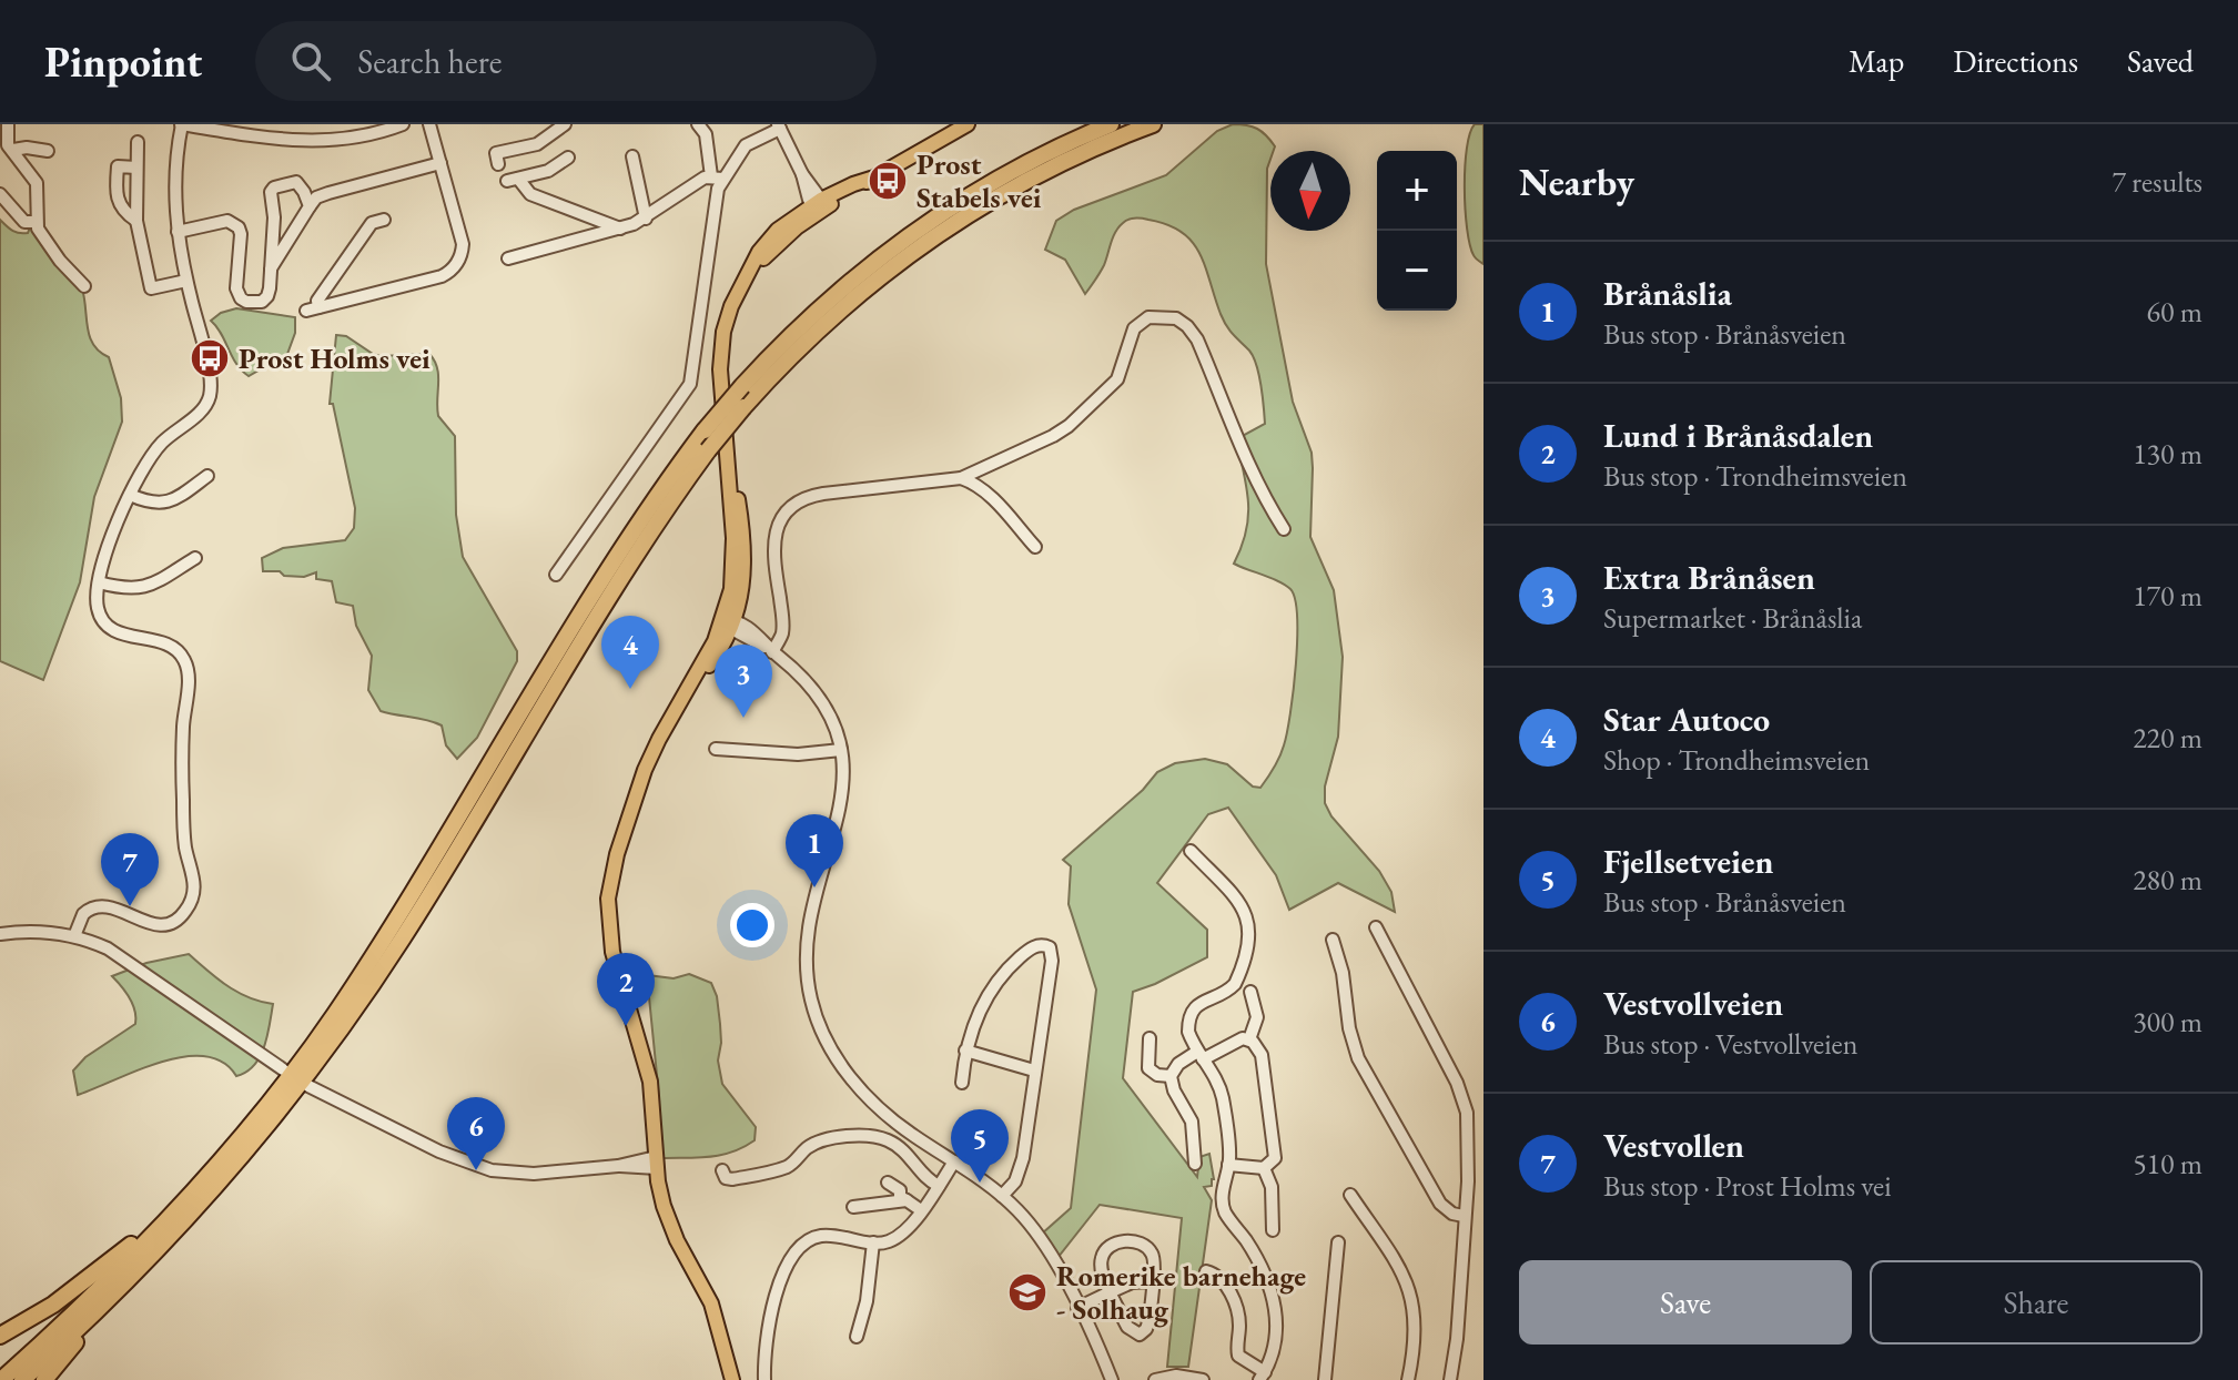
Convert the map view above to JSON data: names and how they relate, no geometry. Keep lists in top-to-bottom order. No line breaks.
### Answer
{"places":{"bus stop":["Prost Stabels vei","Prost Holms vei"],"school or university":["Romerike barnehage - Solhaug"]},"north":"bottom","page":{"header":"Pinpoint","search":"Search here","nav":["Map","Directions","Saved"],"heading":["Nearby","7 results"],"map_buttons":["+","−"],"list":[{"mark":"1","name":"Brånåslia","note":"Bus stop · Brånåsveien","value":"60 m"},{"mark":"2","name":"Lund i Brånåsdalen","note":"Bus stop · Trondheimsveien","value":"130 m"},{"mark":"3","name":"Extra Brånåsen","note":"Supermarket · Brånåslia","value":"170 m"},{"mark":"4","name":"Star Autoco","note":"Shop · Trondheimsveien","value":"220 m"},{"mark":"5","name":"Fjellsetveien","note":"Bus stop · Brånåsveien","value":"280 m"},{"mark":"6","name":"Vestvollveien","note":"Bus stop · Vestvollveien","value":"300 m"},{"mark":"7","name":"Vestvollen","note":"Bus stop · Prost Holms vei","value":"510 m"}],"pins":["4","3","1","7","2","6","5"],"buttons":["Save","Share"]}}
